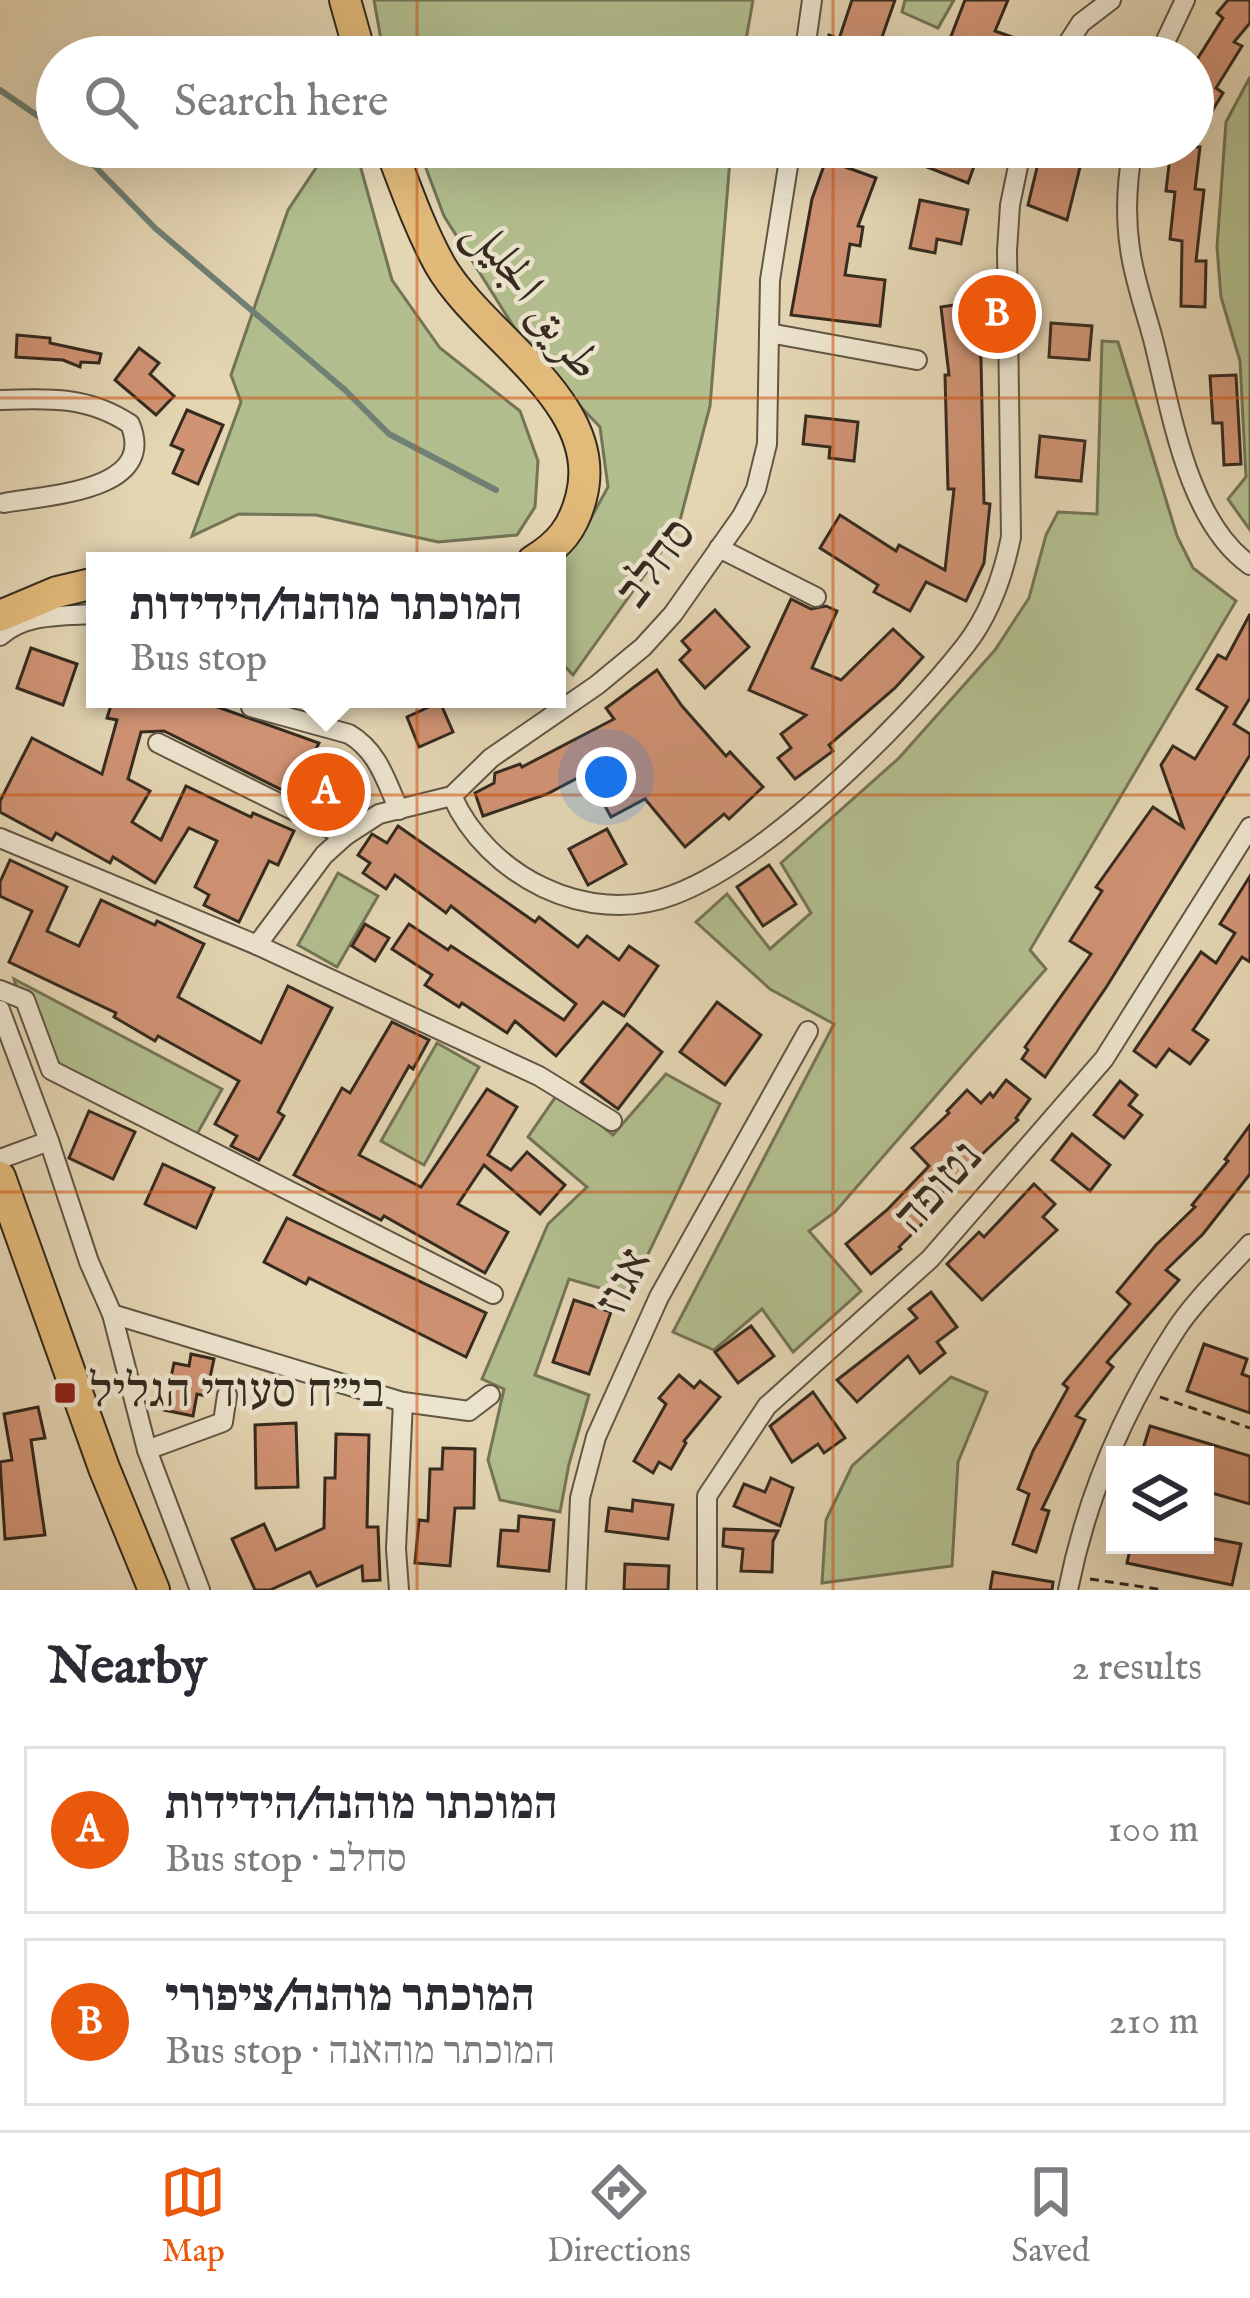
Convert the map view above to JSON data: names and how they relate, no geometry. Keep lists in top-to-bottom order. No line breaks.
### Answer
{"streets":{"main road":["طريق الجليل"],"street":["סחלב","נטופה","אגוז"]},"places":{"transit":["בי״ח סעודי הגליל"]},"page":{"search":"Search here","pins":["B","A"],"popup":["המוכתר מוהנה/הידידות","Bus stop"],"heading":["Nearby","2 results"],"list":[{"mark":"A","name":"המוכתר מוהנה/הידידות","note":"Bus stop · סחלב","value":"100 m"},{"mark":"B","name":"המוכתר מוהנה/ציפורי","note":"Bus stop · המוכתר מוהאנה","value":"210 m"}],"nav":["Map","Directions","Saved"]}}
